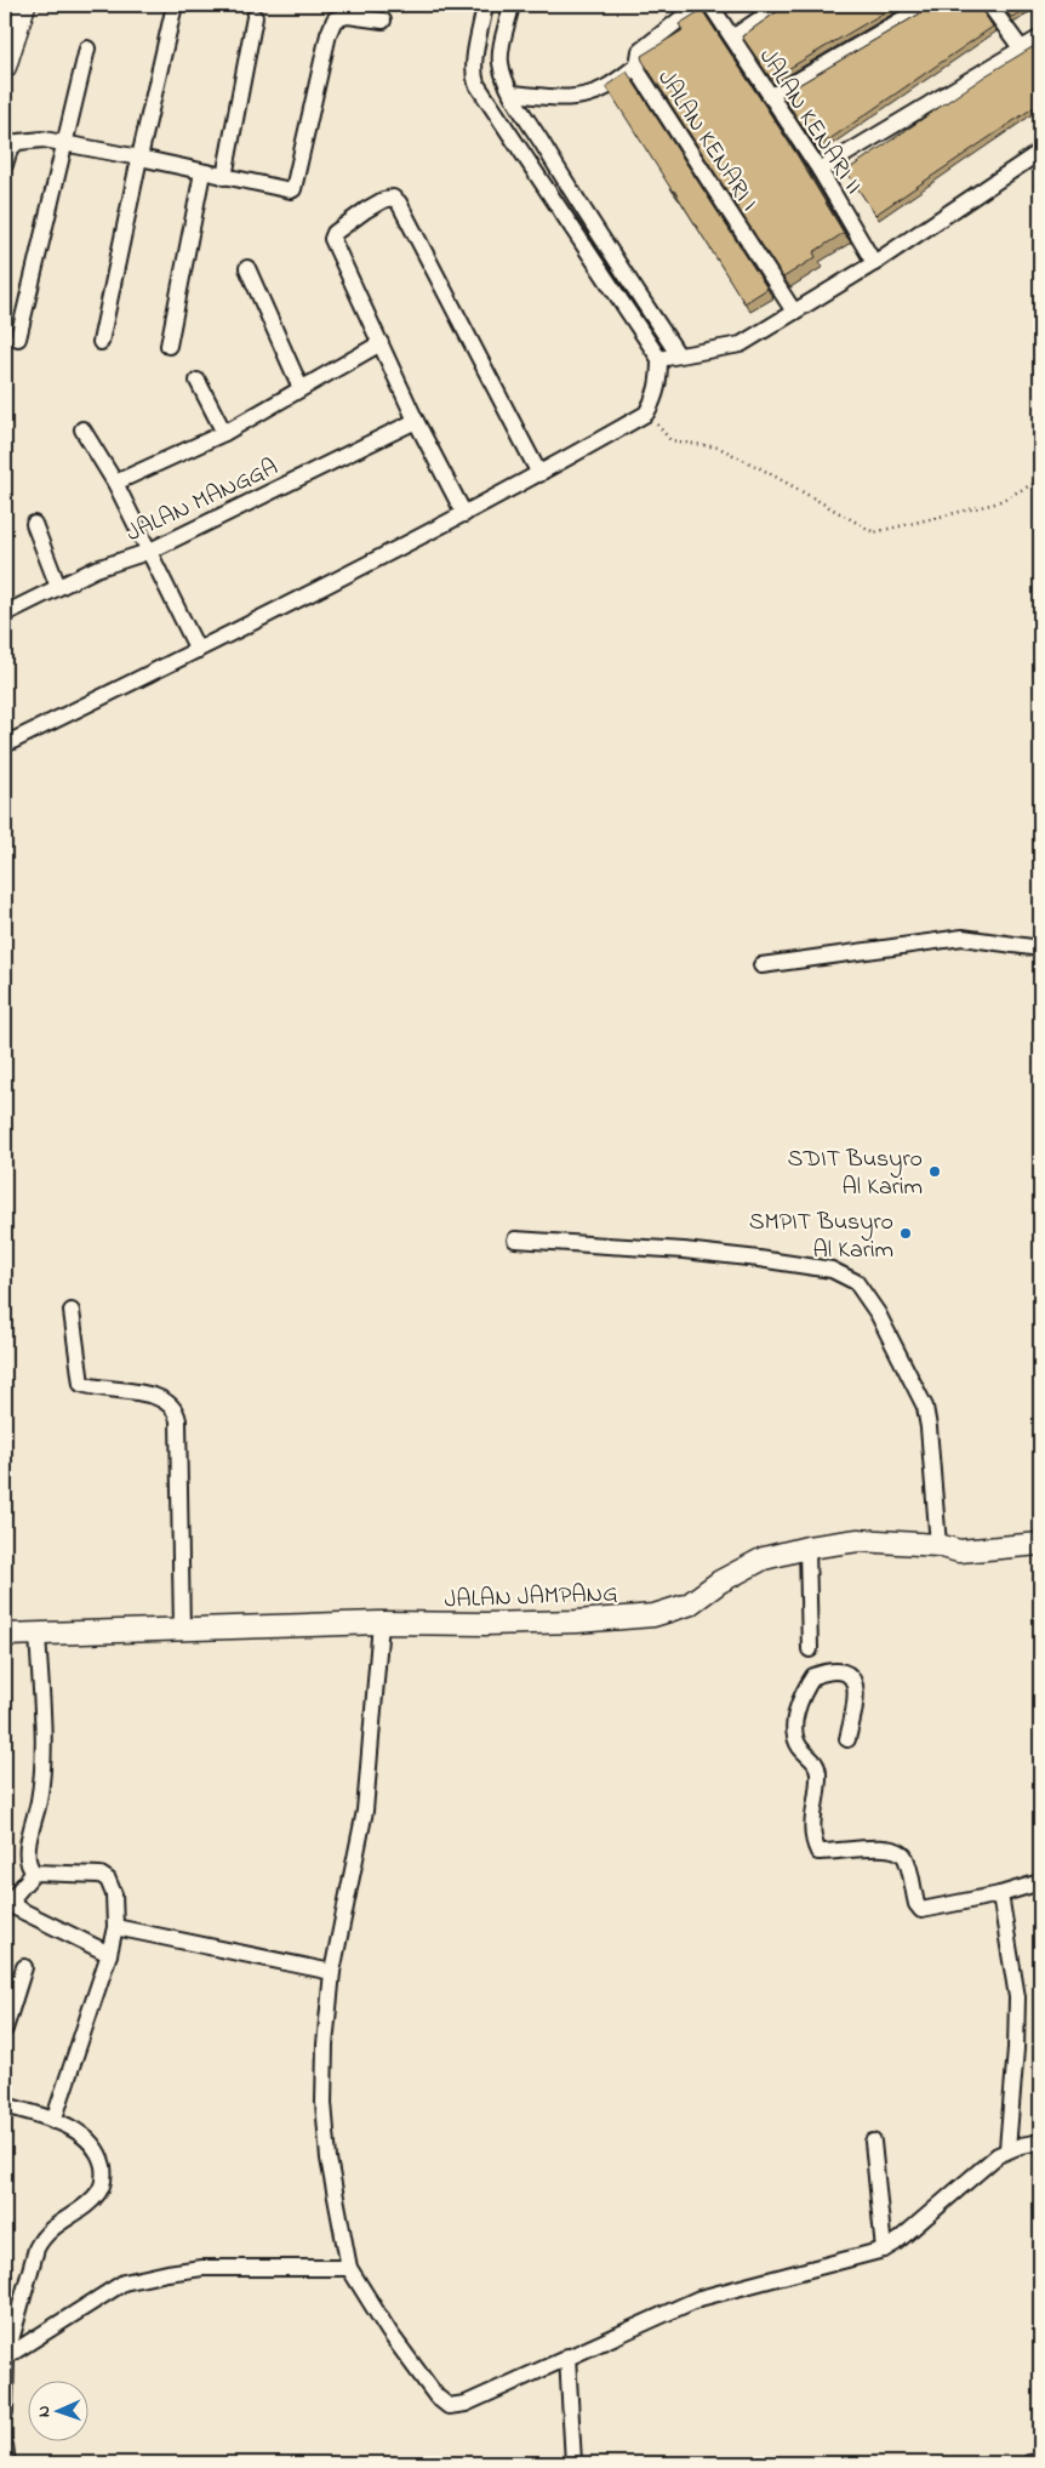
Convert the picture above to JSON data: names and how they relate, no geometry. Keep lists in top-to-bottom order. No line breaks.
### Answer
{"streets":{"street":["JALAN KENARI II","JALAN KENARI I","JALAN MANGGA","JALAN JAMPANG"]},"places":["SDIT Busyro Al Karim","SMPIT Busyro Al Karim"],"north":"left"}
